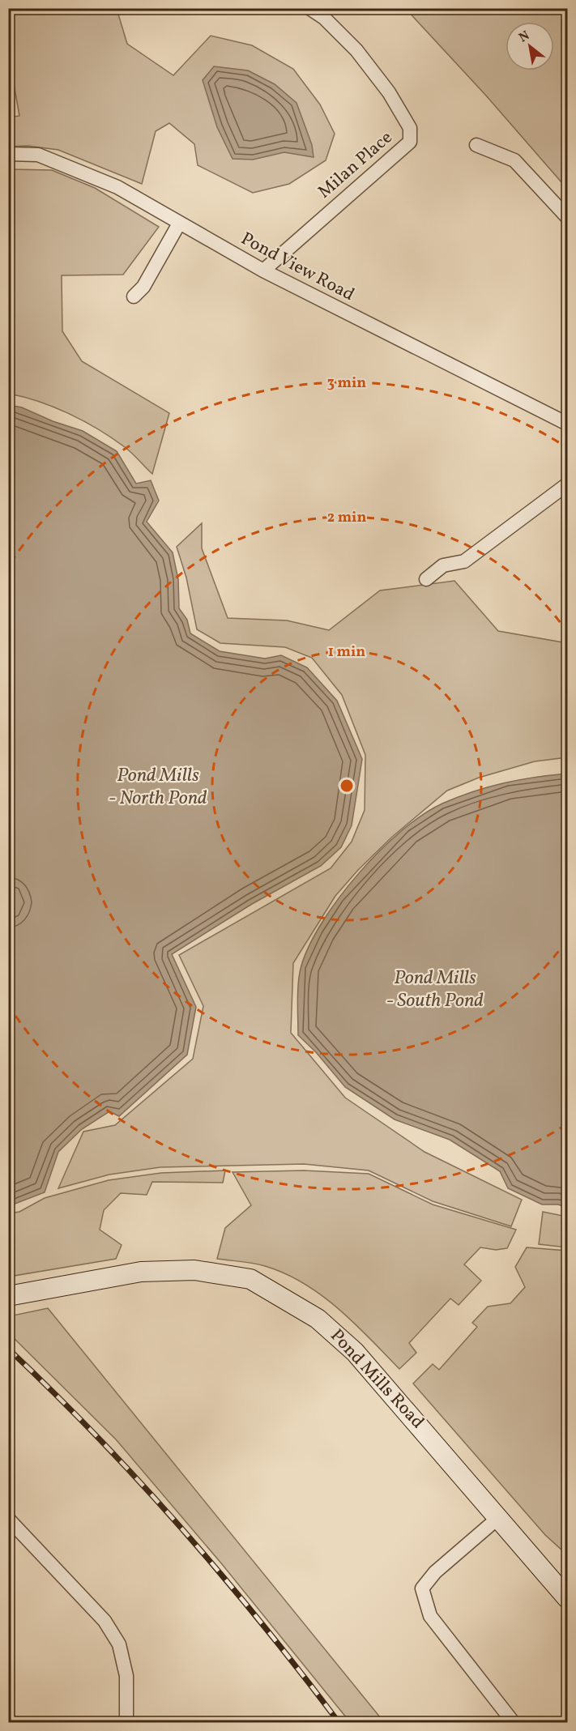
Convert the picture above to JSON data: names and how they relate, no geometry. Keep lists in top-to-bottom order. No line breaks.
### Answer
{"streets":{"main road":["Pond Mills Road"],"street":["Milan Place","Pond View Road"]},"crossings":[["Milan Place","Pond View Road"]],"water":["Pond Mills - North Pond","Pond Mills - South Pond"],"north":"top left","rings":["3 min","2 min","1 min"]}
